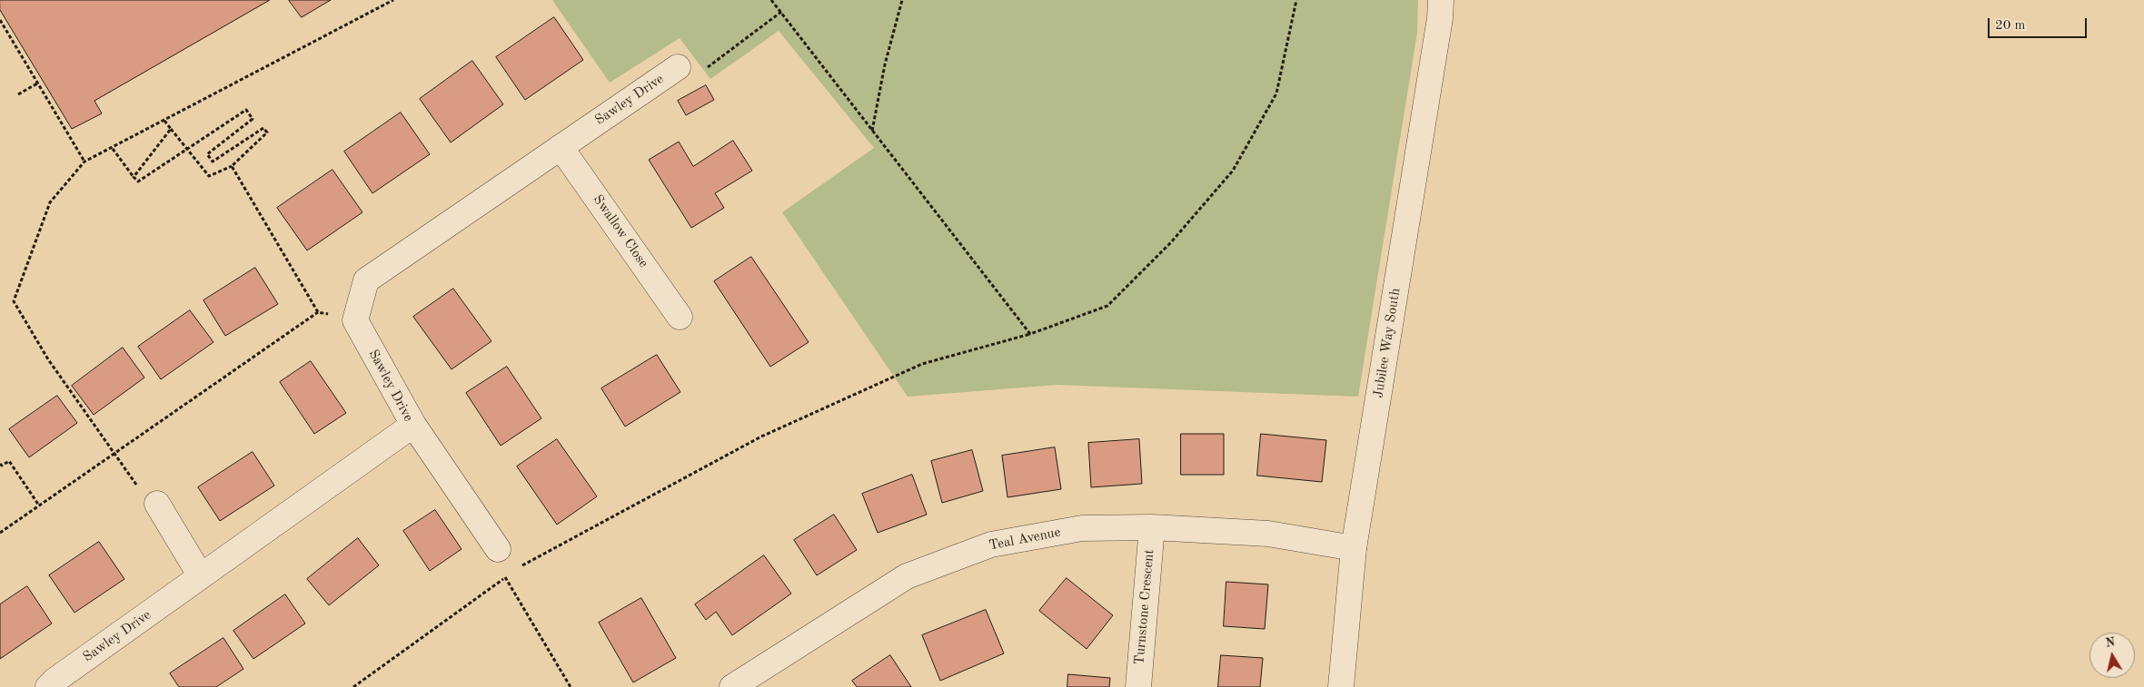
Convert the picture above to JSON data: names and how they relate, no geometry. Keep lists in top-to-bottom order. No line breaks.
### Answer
{"streets":{"street":["Sawley Drive","Swallow Close","Jubilee Way South","Teal Avenue","Turnstone Crescent"]},"crossings":[["Sawley Drive","Swallow Close"],["Jubilee Way South","Teal Avenue"],["Teal Avenue","Turnstone Crescent"]],"scale_bar":"20 m","north":"top"}
